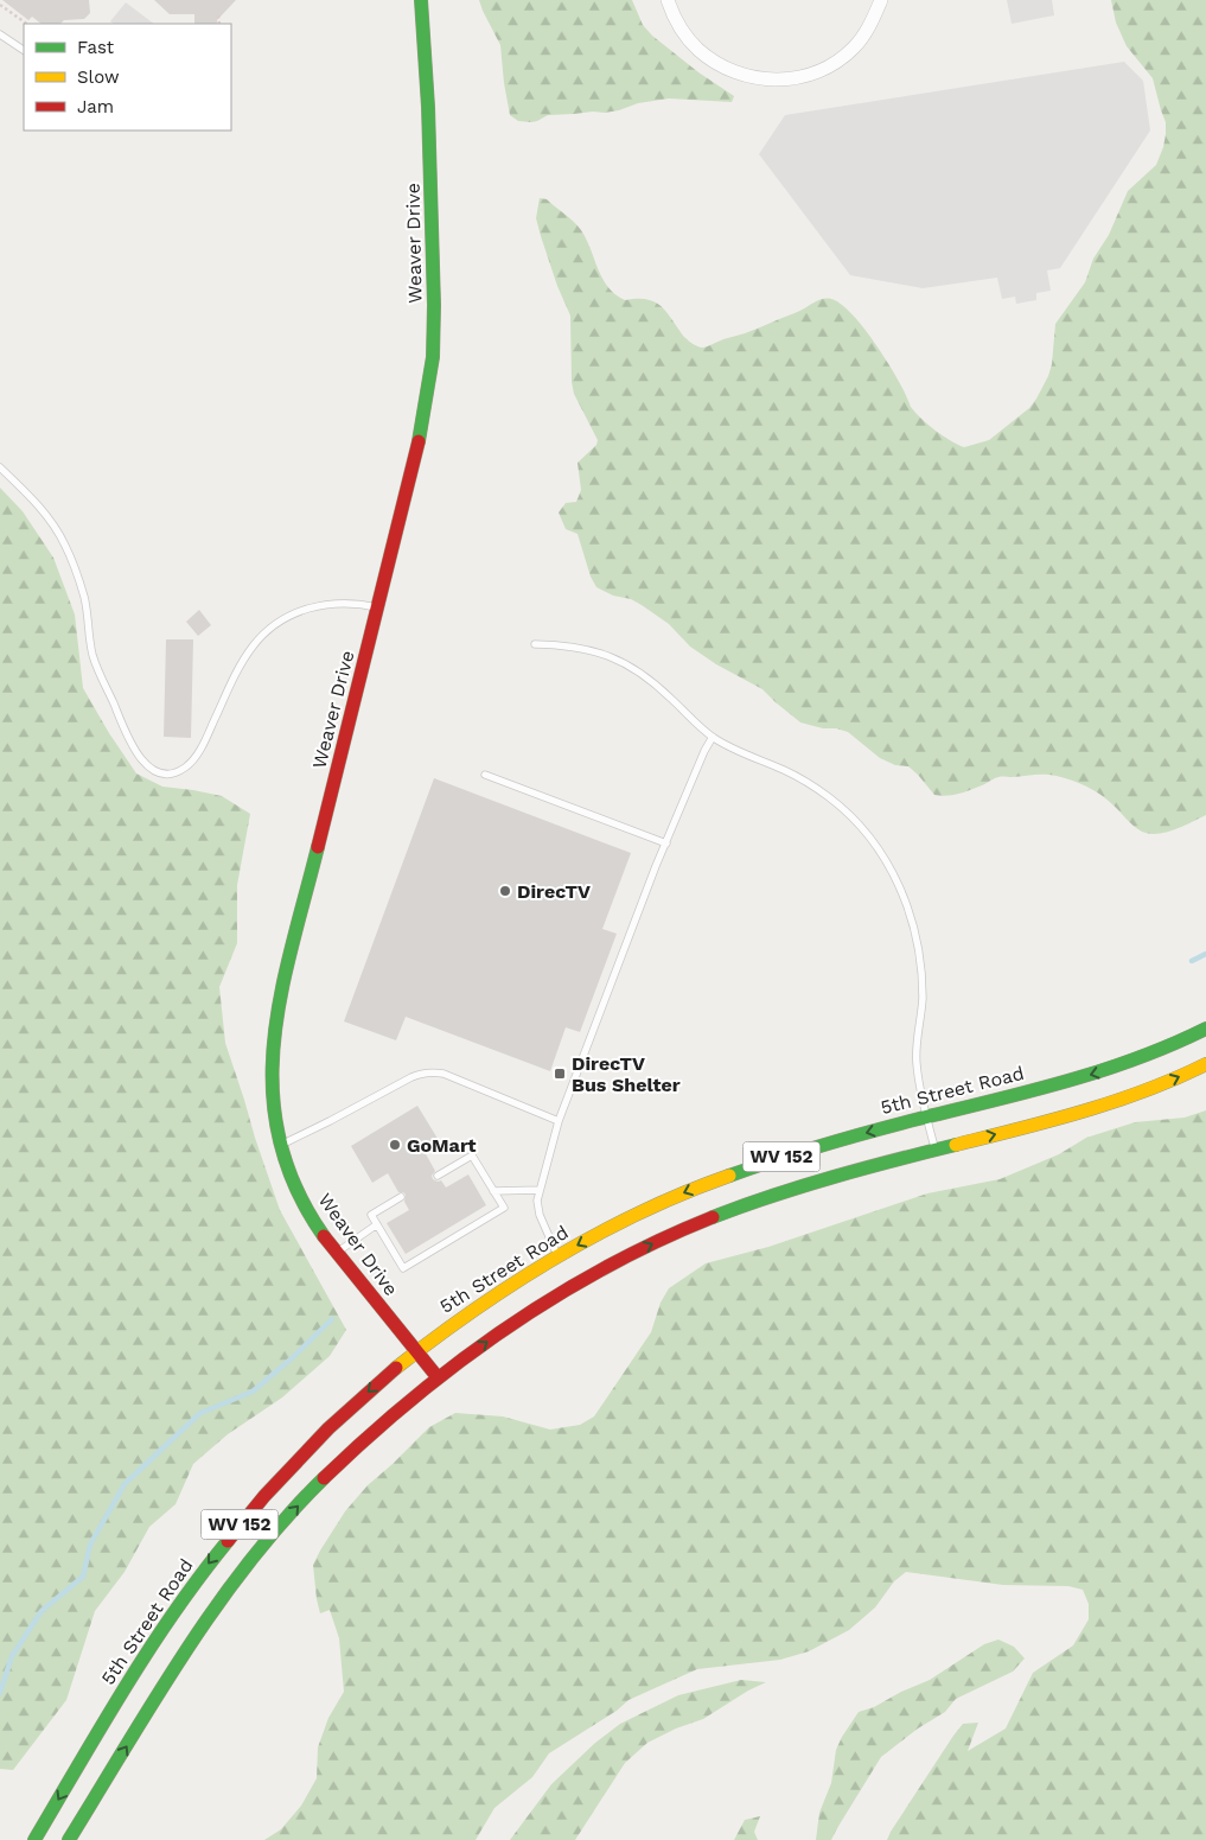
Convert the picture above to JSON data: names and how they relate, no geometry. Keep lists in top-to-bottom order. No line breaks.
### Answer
{"streets":{"main road":["Weaver Drive","5th Street Road","WV 152"]},"crossings":[["Weaver Drive","5th Street Road"],["Weaver Drive","WV 152"]],"places":{"other":["DirecTV","GoMart"],"transit":["DirecTV Bus Shelter"]},"legend":["Fast","Slow","Jam"]}
